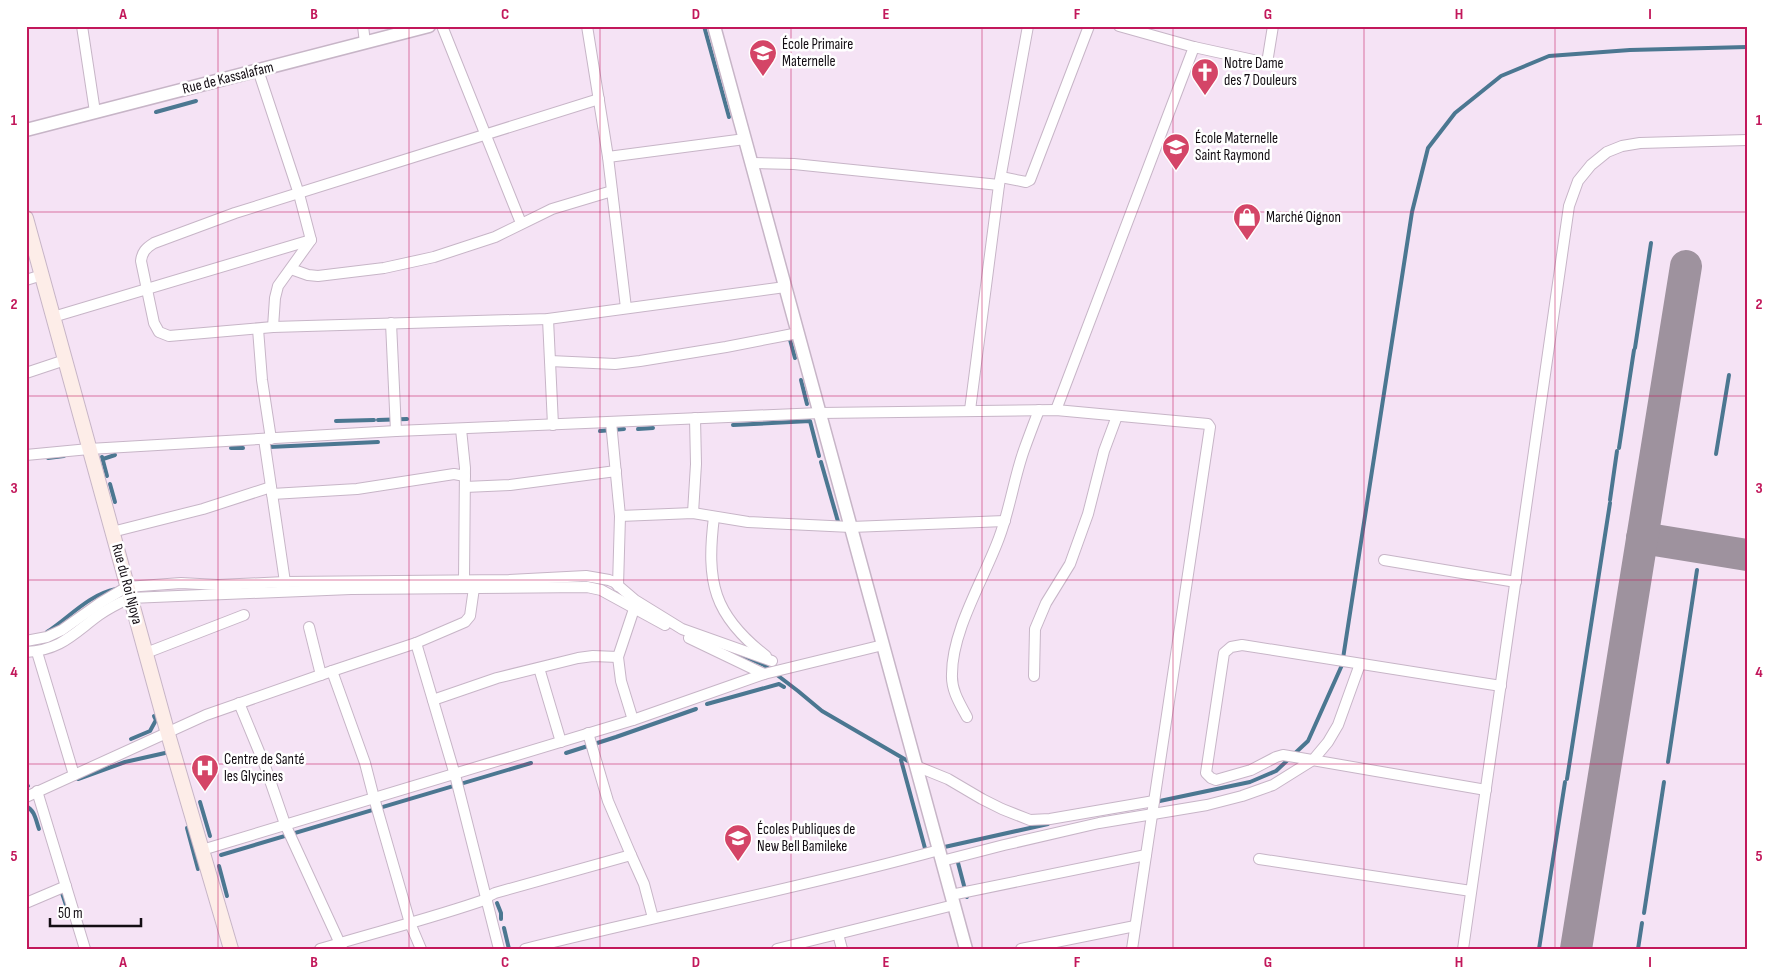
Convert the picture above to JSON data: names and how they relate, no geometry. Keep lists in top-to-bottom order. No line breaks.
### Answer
{"streets":{"main road":["Rue du Roi Njoya"],"street":["Rue de Kassalafam"]},"places":{"school or university":["École Primaire Maternelle","École Maternelle Saint Raymond","Écoles Publiques de New Bell Bamileke"],"church":["Notre Dame des 7 Douleurs"],"shop":["Marché Oignon"],"hospital":["Centre de Santé les Glycines"]},"scale_bar":"50 m","grid":{"columns":["A","B","C","D","E","F","G","H","I"],"rows":["1","2","3","4","5"]}}
